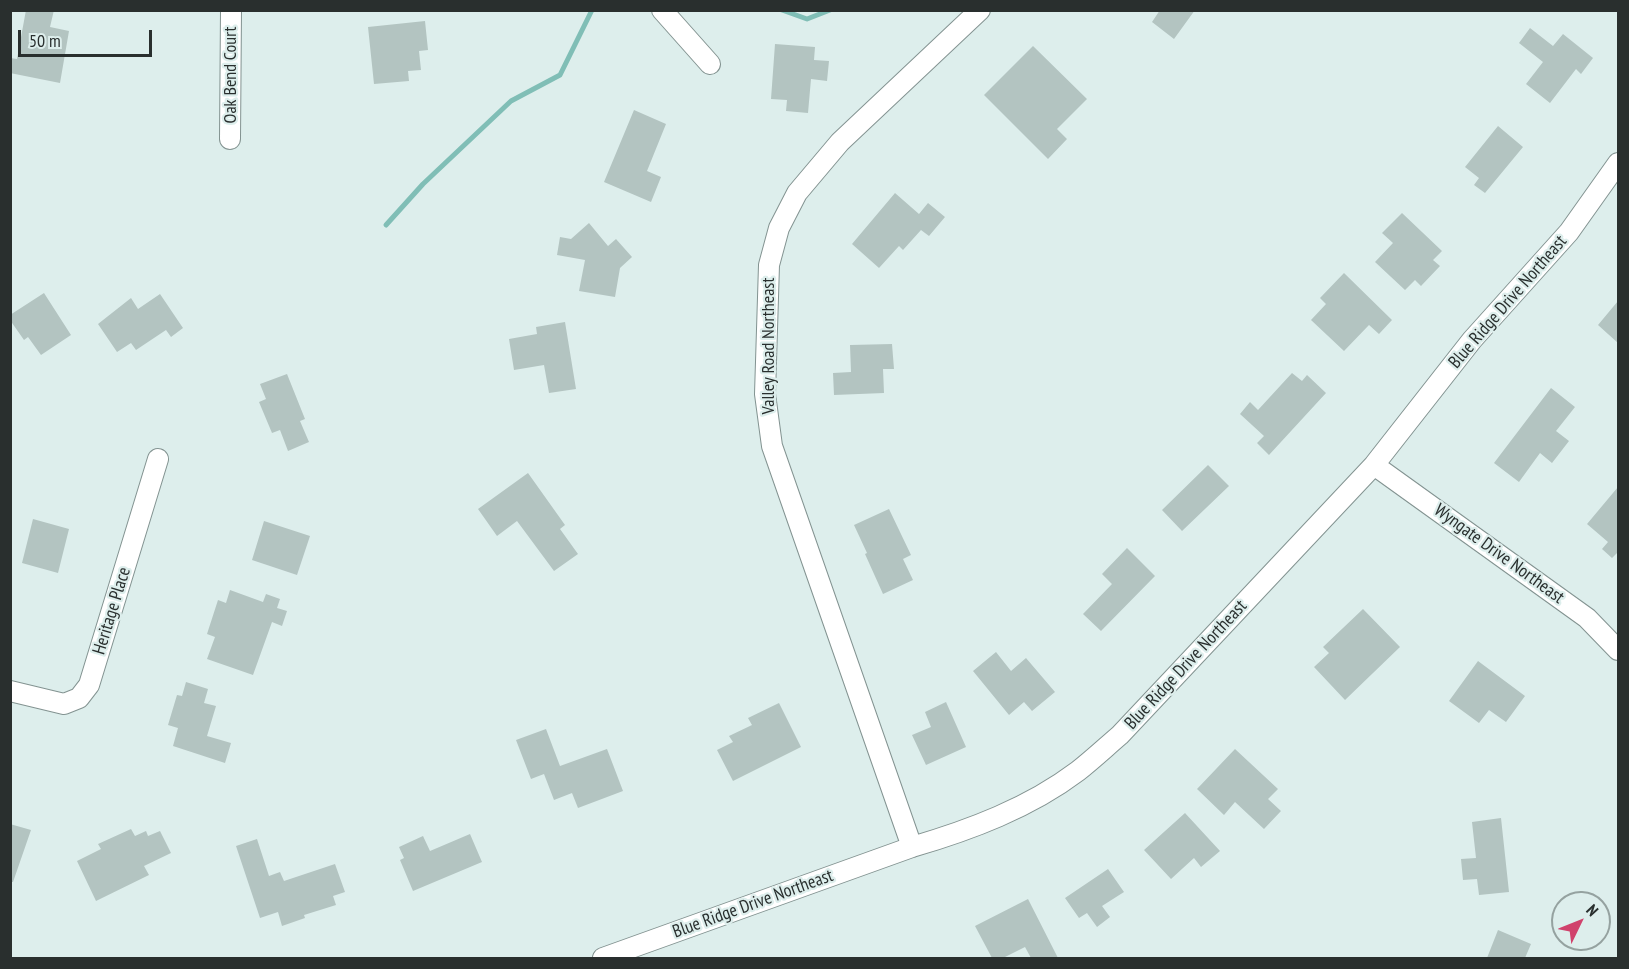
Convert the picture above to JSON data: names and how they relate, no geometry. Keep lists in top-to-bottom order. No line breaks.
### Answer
{"streets":{"street":["Oak Bend Court","Blue Ridge Drive Northeast","Valley Road Northeast","Wyngate Drive Northeast","Heritage Place"]},"crossings":[["Blue Ridge Drive Northeast","Valley Road Northeast"],["Blue Ridge Drive Northeast","Wyngate Drive Northeast"]],"scale_bar":"50 m","north":"top right"}
